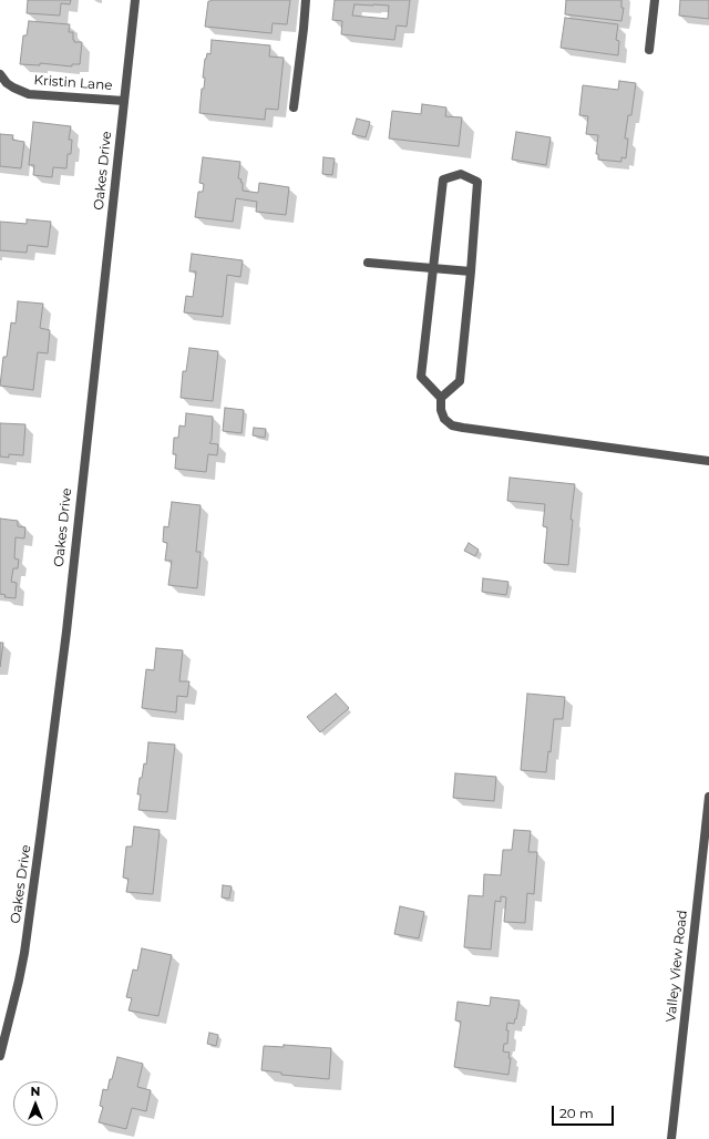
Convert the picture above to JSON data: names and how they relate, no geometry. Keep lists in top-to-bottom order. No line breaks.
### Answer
{"streets":{"street":["Kristin Lane","Oakes Drive","Valley View Road"]},"crossings":[["Kristin Lane","Oakes Drive"]],"scale_bar":"20 m","north":"top"}
